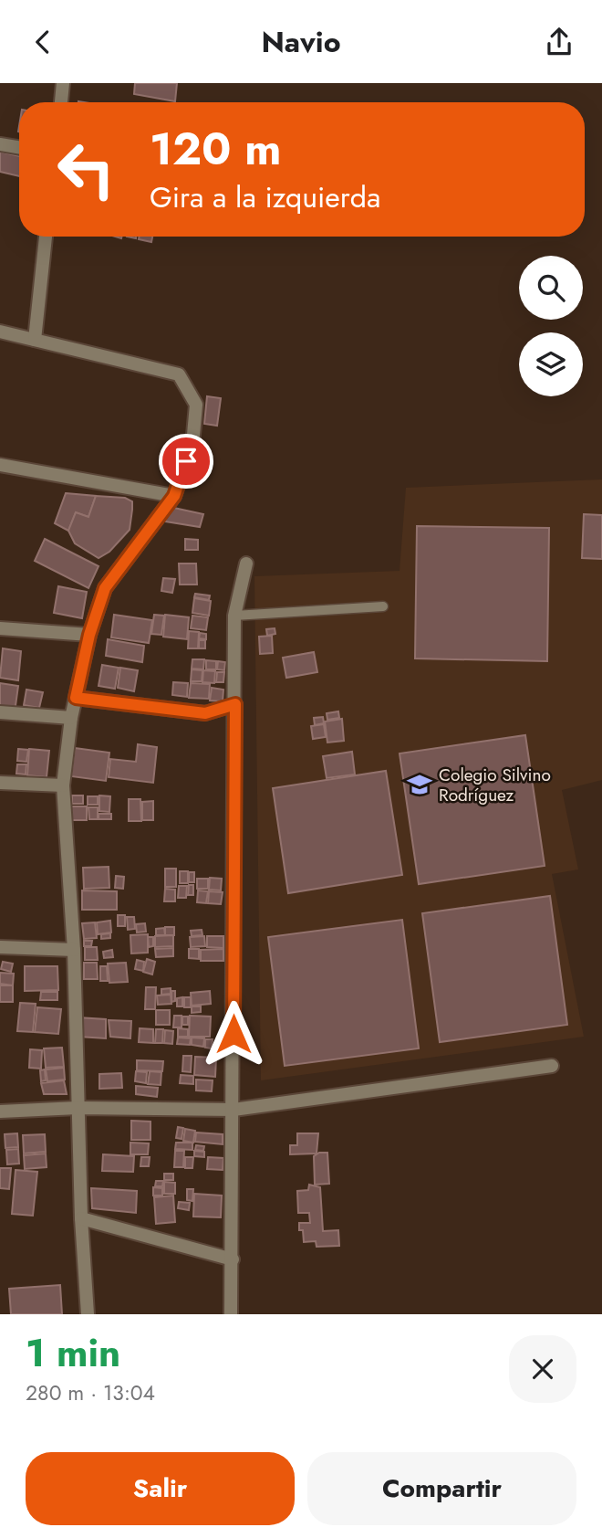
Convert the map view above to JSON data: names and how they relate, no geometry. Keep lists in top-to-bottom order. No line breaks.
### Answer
{"places":{"school or university":["Colegio Silvino Rodríguez"]},"page":{"header":"Navio","turn":["120 m","Gira a la izquierda"],"heading":["1 min","280 m · 13:04"],"buttons":["Salir","Compartir"]}}
